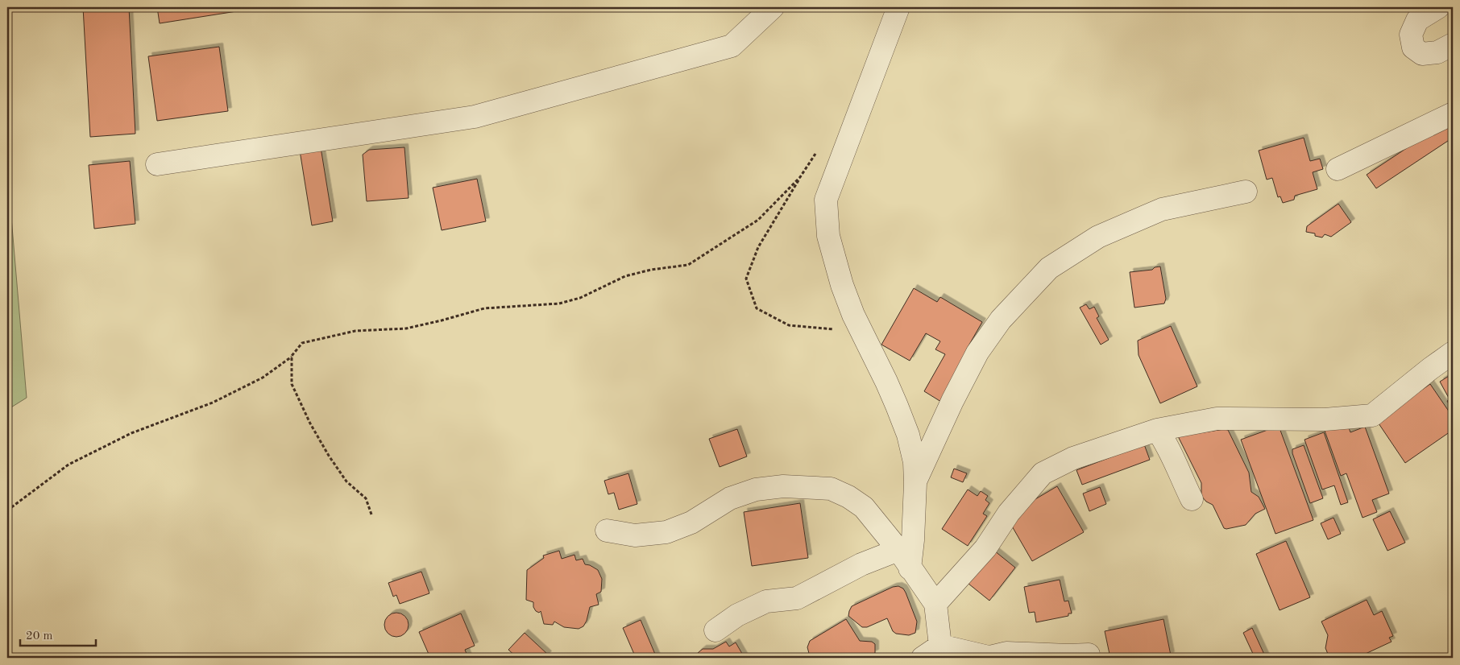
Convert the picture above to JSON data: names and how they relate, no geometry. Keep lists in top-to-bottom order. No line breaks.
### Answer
{"scale_bar":"20 m"}
